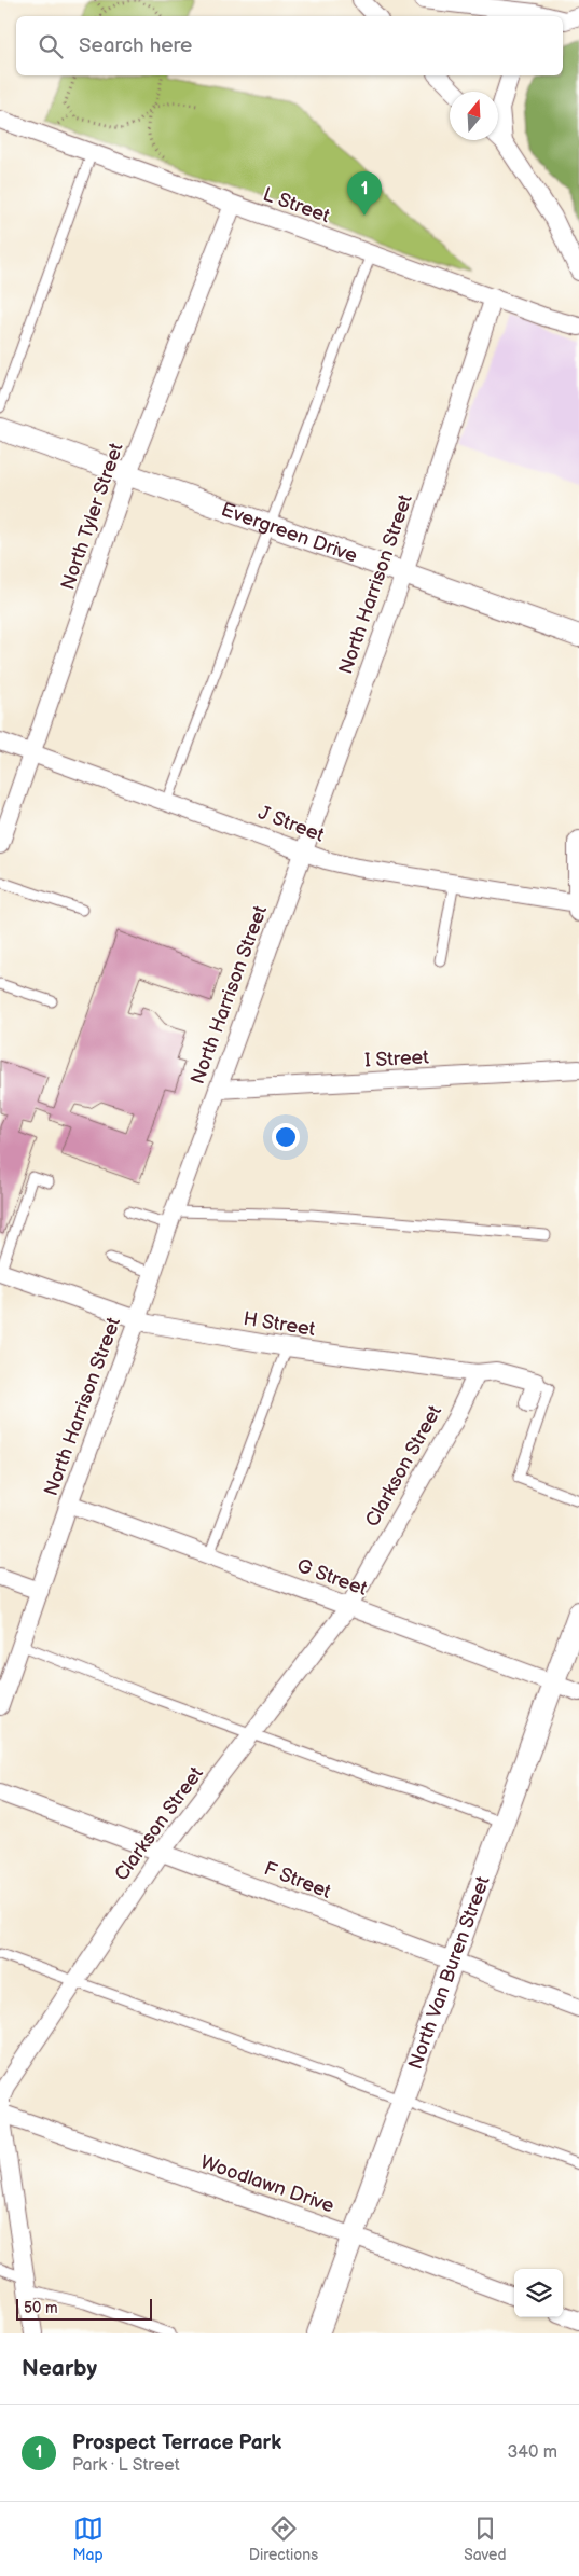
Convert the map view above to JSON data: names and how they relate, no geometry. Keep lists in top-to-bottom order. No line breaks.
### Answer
{"streets":{"street":["L Street","North Tyler Street","Evergreen Drive","North Harrison Street","J Street","I Street","H Street","Clarkson Street","G Street","F Street","North Van Buren Street","Woodlawn Drive"]},"crossings":[["L Street","North Tyler Street"],["L Street","North Harrison Street"],["North Tyler Street","Evergreen Drive"],["North Tyler Street","J Street"],["Evergreen Drive","North Harrison Street"],["North Harrison Street","J Street"],["North Harrison Street","I Street"],["North Harrison Street","H Street"],["North Harrison Street","G Street"],["H Street","Clarkson Street"],["Clarkson Street","G Street"],["Clarkson Street","F Street"],["Clarkson Street","Woodlawn Drive"],["G Street","North Van Buren Street"],["F Street","North Van Buren Street"],["North Van Buren Street","Woodlawn Drive"]],"scale_bar":"50 m","north":"top","page":{"search":"Search here","pins":"1","scale":"50 m","heading":"Nearby","list":[{"mark":"1","name":"Prospect Terrace Park","note":"Park · L Street","value":"340 m"}],"nav":["Map","Directions","Saved"]}}
